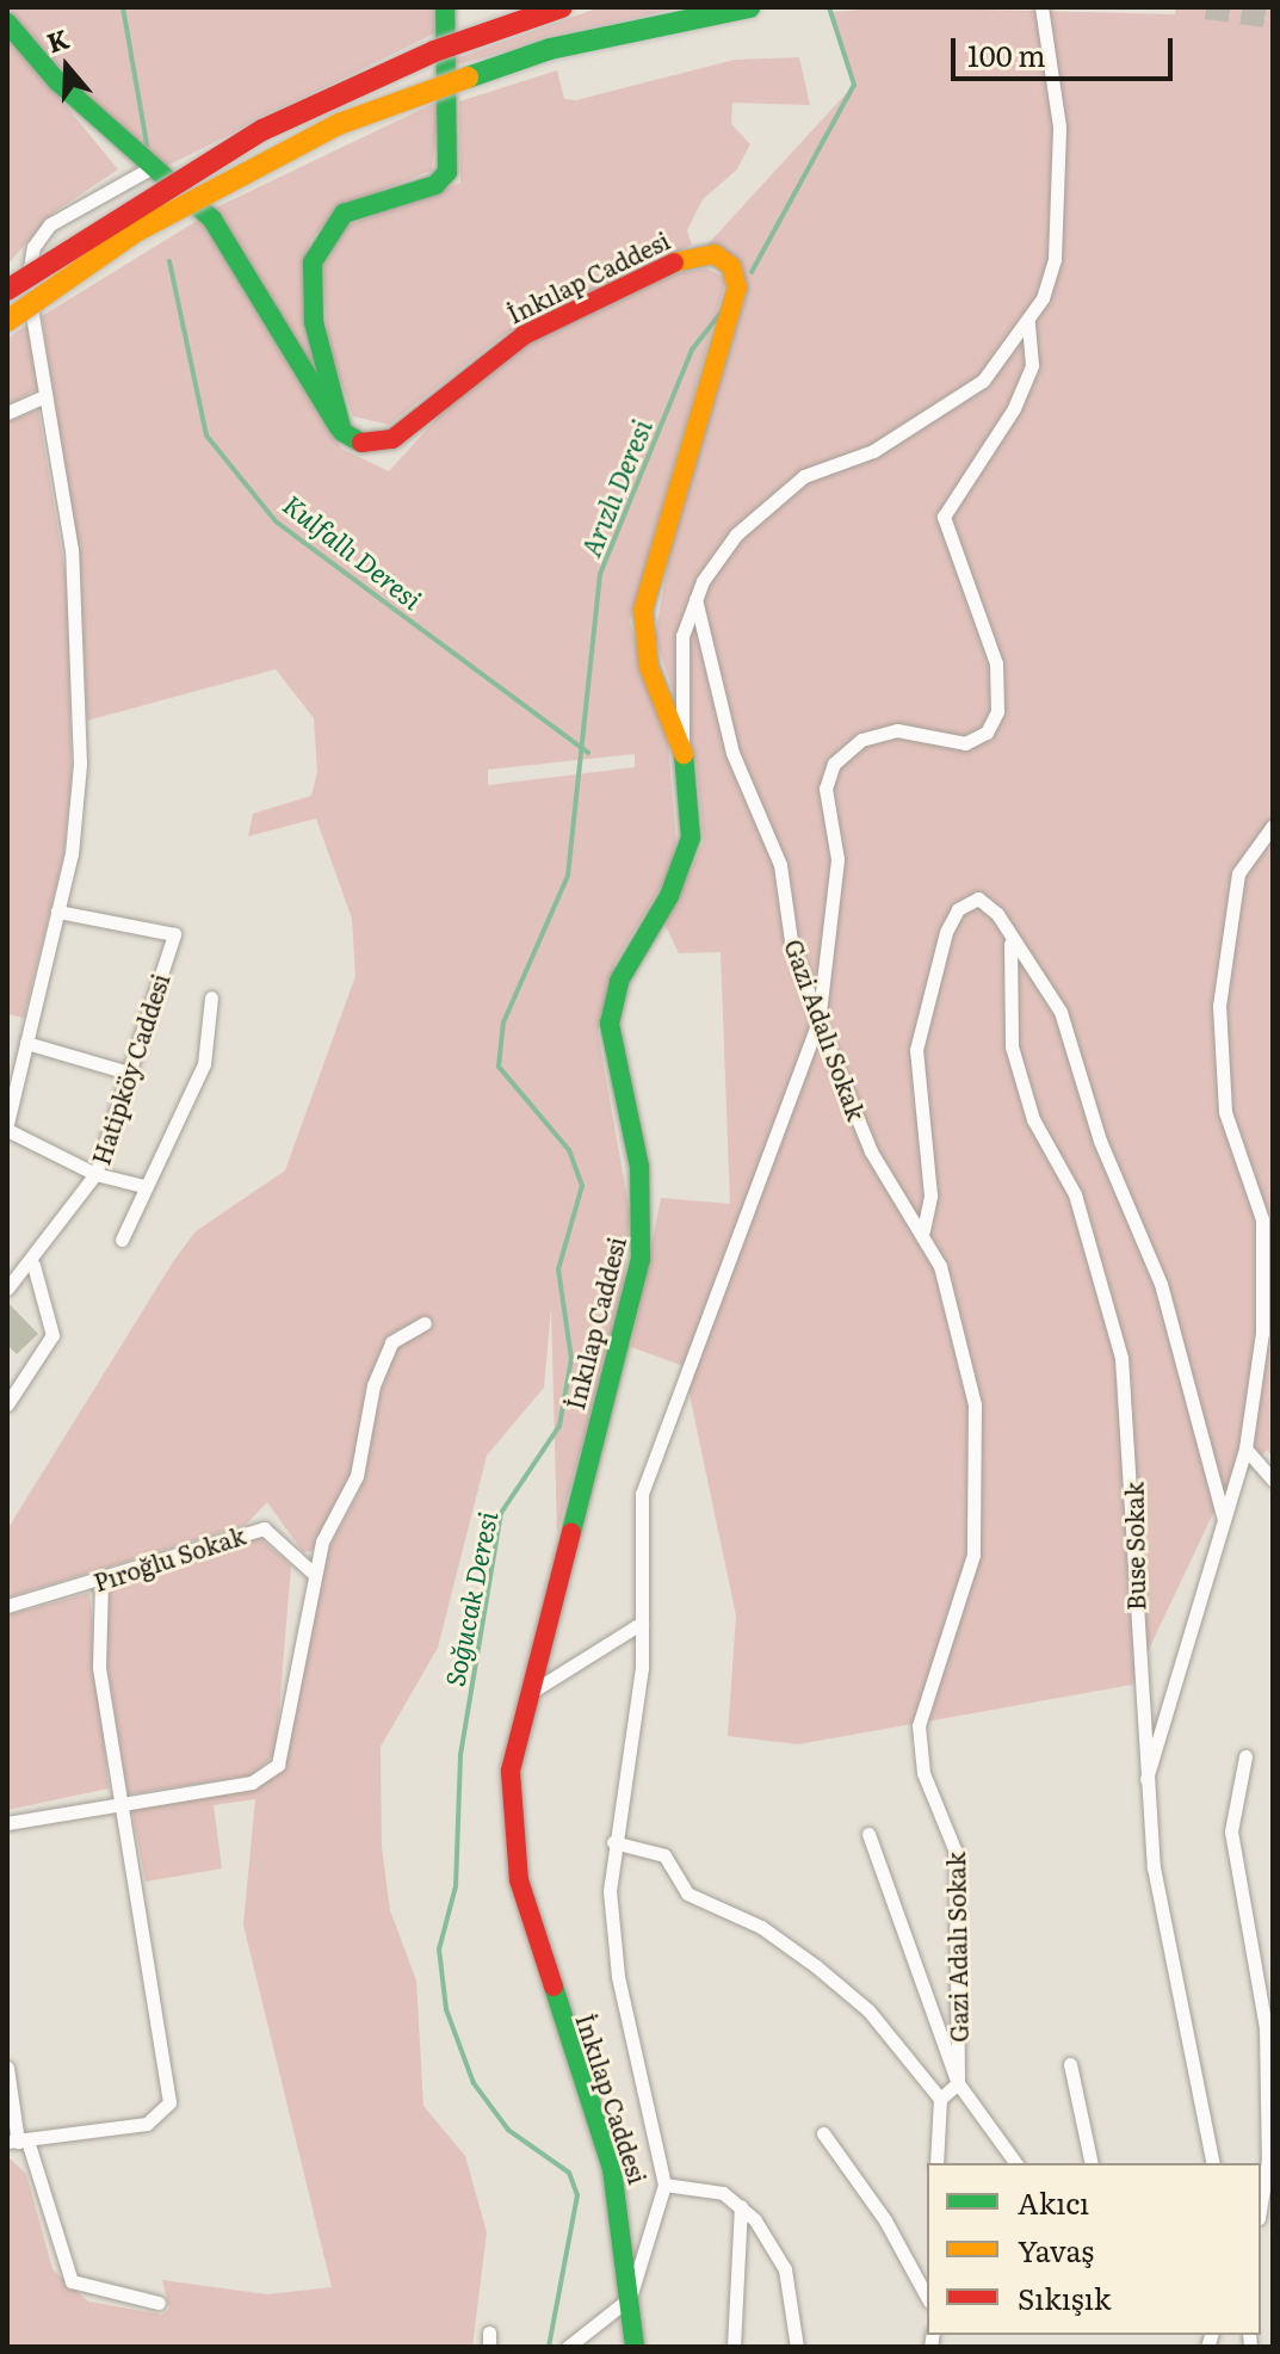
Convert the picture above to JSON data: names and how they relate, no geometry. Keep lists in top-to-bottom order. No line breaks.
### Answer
{"streets":{"main road":["İnkılap Caddesi"],"street":["Gazi Adalı Sokak","Hatipköy Caddesi","Buse Sokak","Pıroğlu Sokak"]},"crossings":[["Gazi Adalı Sokak","Buse Sokak"]],"water":["Arızlı Deresi","Kulfallı Deresi","Soğucak Deresi"],"legend":["Akıcı","Yavaş","Sıkışık"],"scale_bar":"100 m","north":"top"}
